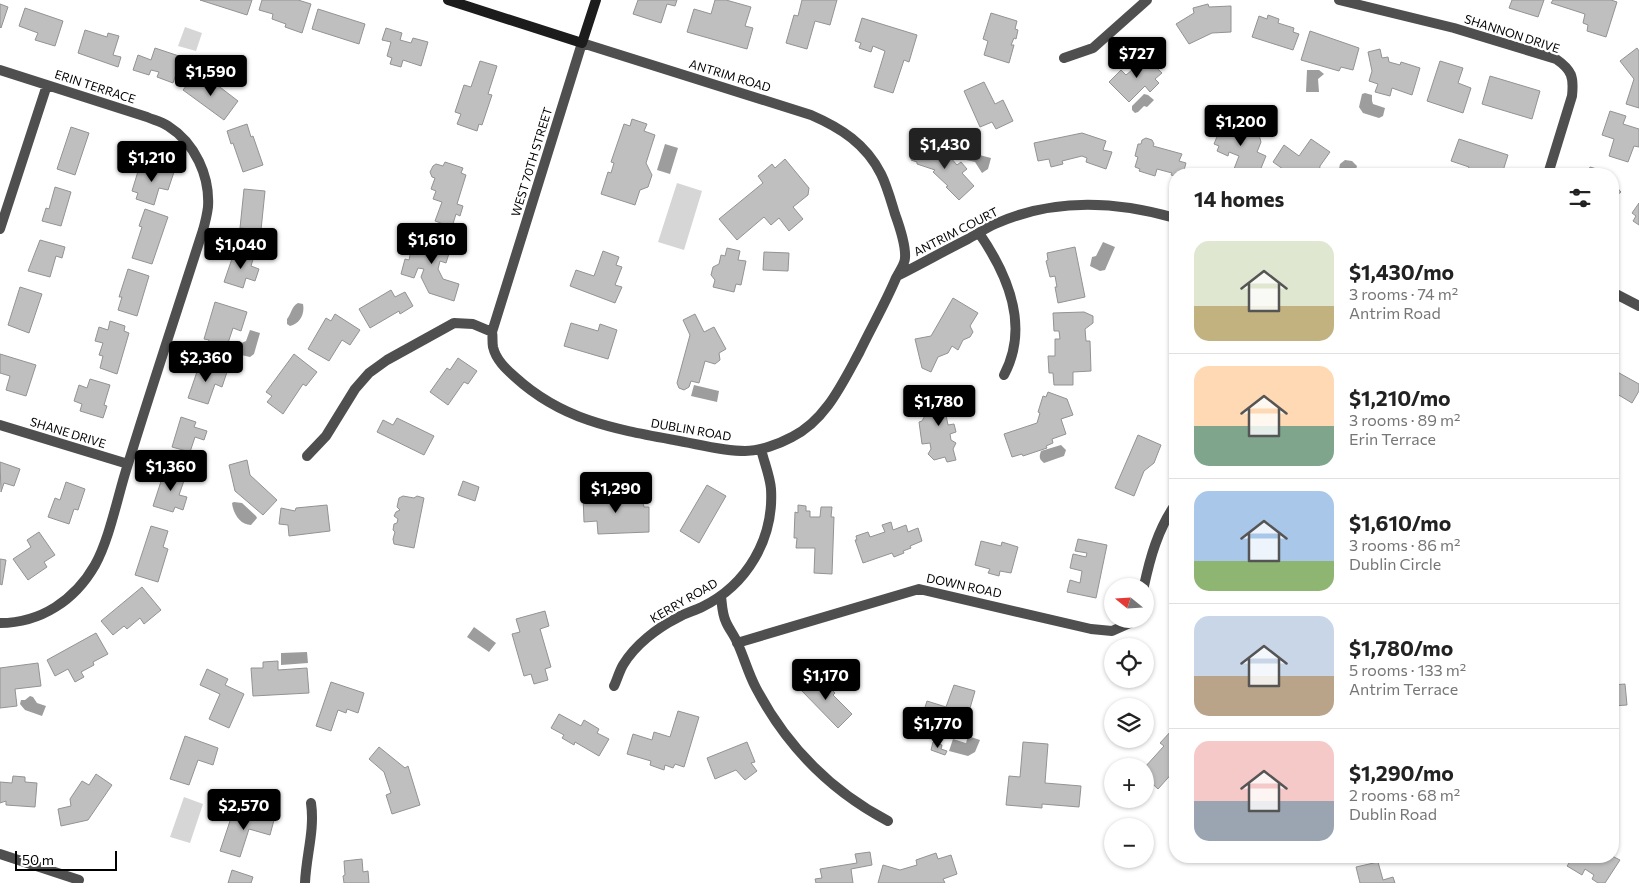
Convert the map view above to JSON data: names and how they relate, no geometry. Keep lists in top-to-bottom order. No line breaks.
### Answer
{"streets":{"street":["SHANNON DRIVE","ANTRIM ROAD","ERIN TERRACE","WEST 70TH STREET","ANTRIM COURT","DUBLIN ROAD","SHANE DRIVE","DOWN ROAD","KERRY ROAD"]},"crossings":[["ANTRIM ROAD","WEST 70TH STREET"],["ANTRIM ROAD","ANTRIM COURT"],["ANTRIM ROAD","DUBLIN ROAD"],["ERIN TERRACE","SHANE DRIVE"],["WEST 70TH STREET","DUBLIN ROAD"],["ANTRIM COURT","DUBLIN ROAD"],["DUBLIN ROAD","KERRY ROAD"]],"scale_bar":"50 m","north":"left","page":{"price":["$727","$1,590","$1,200","$1,430","$1,210","$1,610","$1,040","$2,360","$1,780","$1,360","$1,290","$1,170","$1,770","$2,570"],"heading":"14 homes","list":[{"name":"$1,430/mo","note":"3 rooms · 74 m² · Antrim Road"},{"name":"$1,210/mo","note":"3 rooms · 89 m² · Erin Terrace"},{"name":"$1,610/mo","note":"3 rooms · 86 m² · Dublin Circle"},{"name":"$1,780/mo","note":"5 rooms · 133 m² · Antrim Terrace"},{"name":"$1,290/mo","note":"2 rooms · 68 m² · Dublin Road"}],"map_buttons":["+","−"],"scale":"50 m"}}
